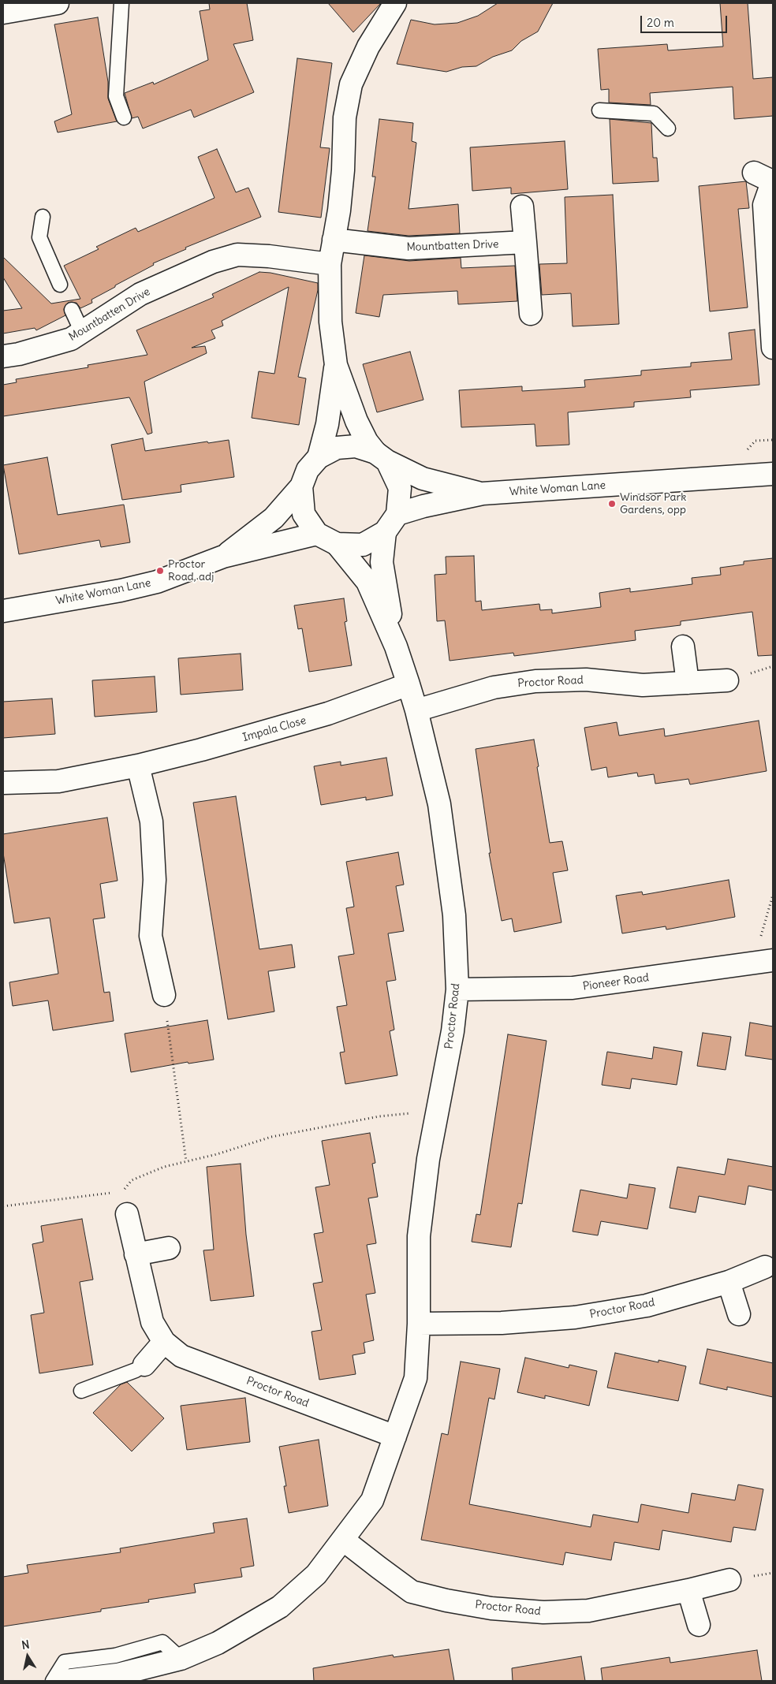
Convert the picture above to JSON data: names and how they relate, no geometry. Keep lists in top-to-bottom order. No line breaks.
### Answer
{"streets":{"street":["Mountbatten Drive","White Woman Lane","Proctor Road","Impala Close","Pioneer Road"]},"crossings":[["White Woman Lane","Proctor Road"],["Proctor Road","Impala Close"],["Proctor Road","Pioneer Road"]],"places":["Windsor Park Gardens, opp","Proctor Road, adj"],"scale_bar":"20 m","north":"top"}
